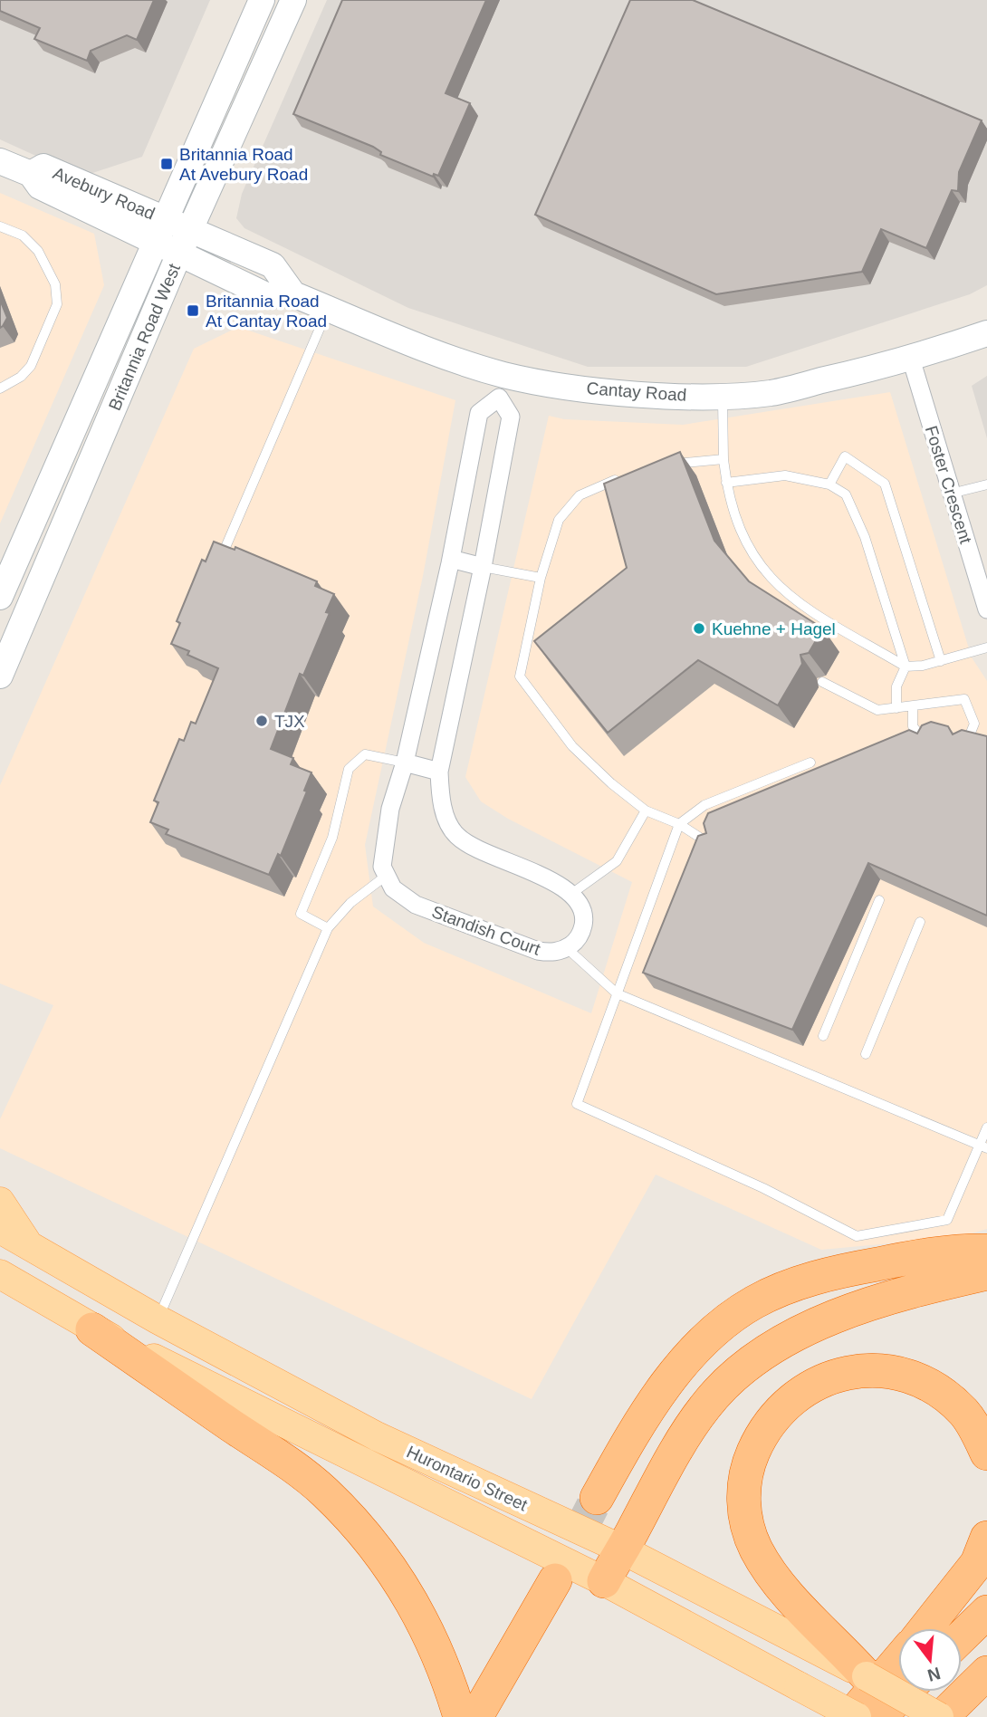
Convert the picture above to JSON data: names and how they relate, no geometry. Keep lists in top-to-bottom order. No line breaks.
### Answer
{"streets":{"main road":["Avebury Road","Britannia Road West","Cantay Road","Hurontario Street"],"street":["Foster Crescent","Standish Court"]},"crossings":[["Avebury Road","Britannia Road West"],["Avebury Road","Cantay Road"],["Britannia Road West","Cantay Road"],["Cantay Road","Foster Crescent"]],"places":{"transit":["Britannia Road At Avebury Road","Britannia Road At Cantay Road"],"other":["Kuehne + Hagel","TJX"]},"north":"bottom"}
